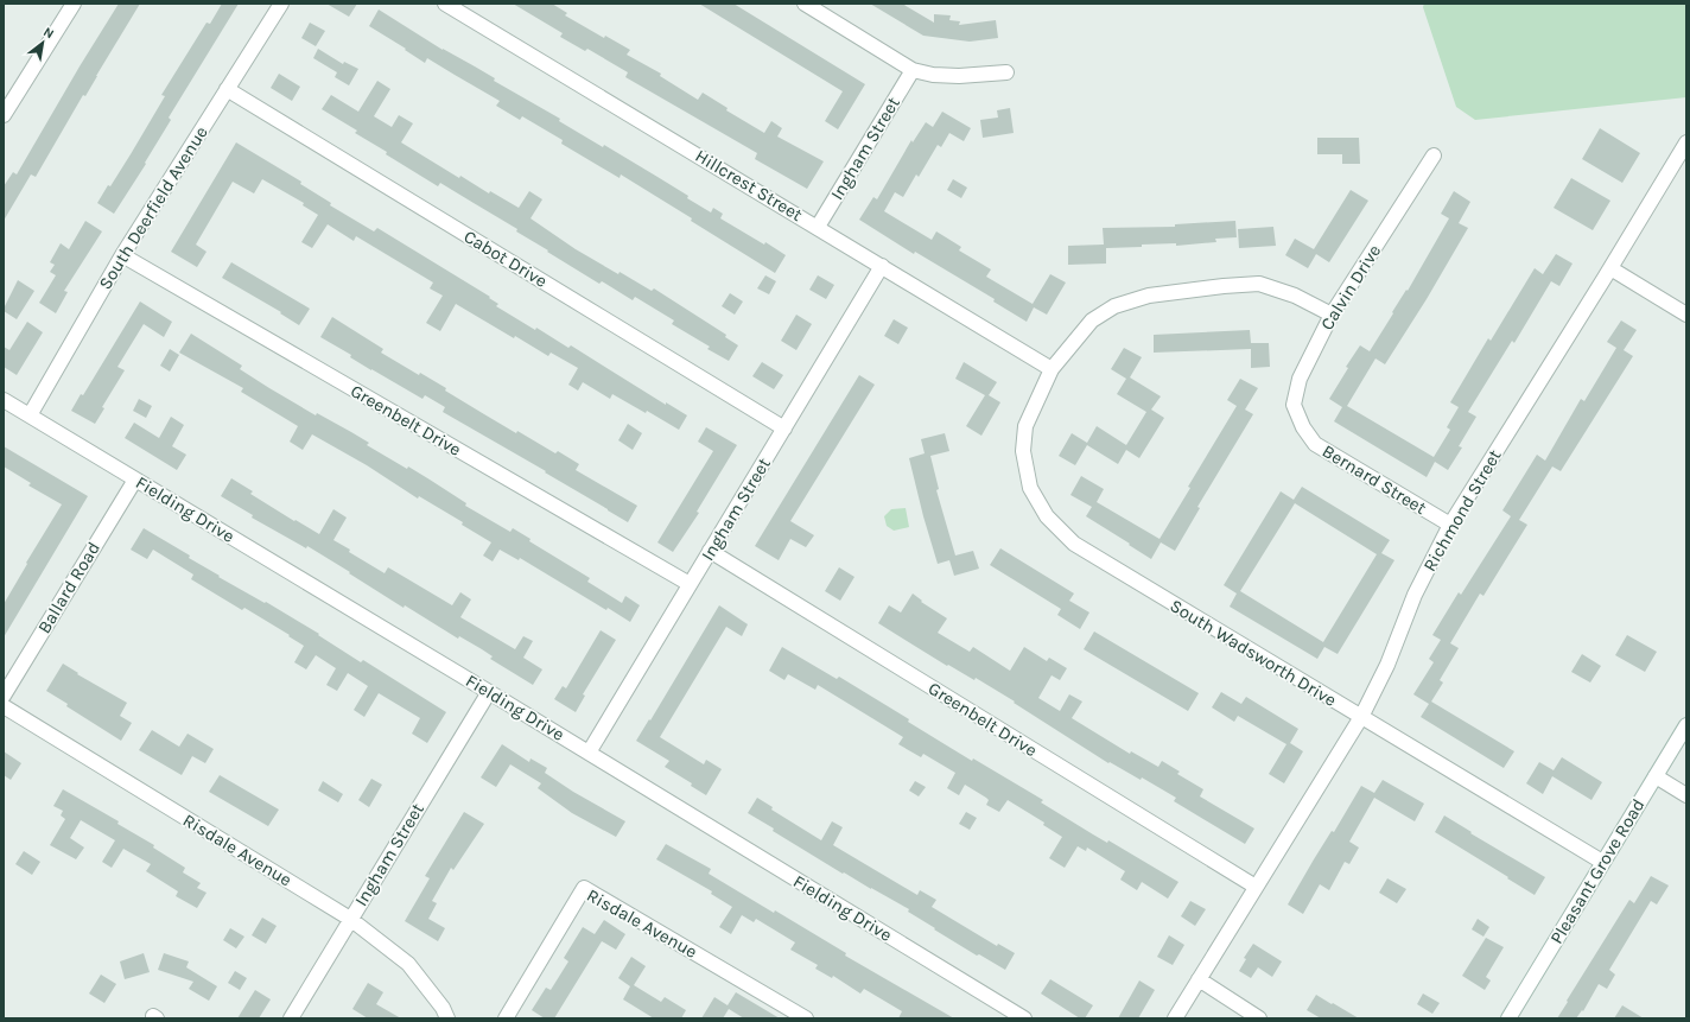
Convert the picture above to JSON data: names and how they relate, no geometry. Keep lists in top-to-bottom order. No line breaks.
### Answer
{"streets":{"street":["Ingham Street","Hillcrest Street","South Deerfield Avenue","Cabot Drive","Calvin Drive","Greenbelt Drive","Bernard Street","Fielding Drive","Richmond Street","Ballard Road","South Wadsworth Drive","Risdale Avenue","Pleasant Grove Road"]},"crossings":[["Ingham Street","Hillcrest Street"],["Ingham Street","Cabot Drive"],["Ingham Street","Greenbelt Drive"],["Ingham Street","Fielding Drive"],["Ingham Street","Risdale Avenue"],["Hillcrest Street","South Wadsworth Drive"],["South Deerfield Avenue","Cabot Drive"],["South Deerfield Avenue","Greenbelt Drive"],["South Deerfield Avenue","Fielding Drive"],["Calvin Drive","Bernard Street"],["Calvin Drive","South Wadsworth Drive"],["Greenbelt Drive","Richmond Street"],["Bernard Street","Richmond Street"],["Fielding Drive","Ballard Road"],["Richmond Street","South Wadsworth Drive"],["South Wadsworth Drive","Pleasant Grove Road"]],"north":"top right"}
